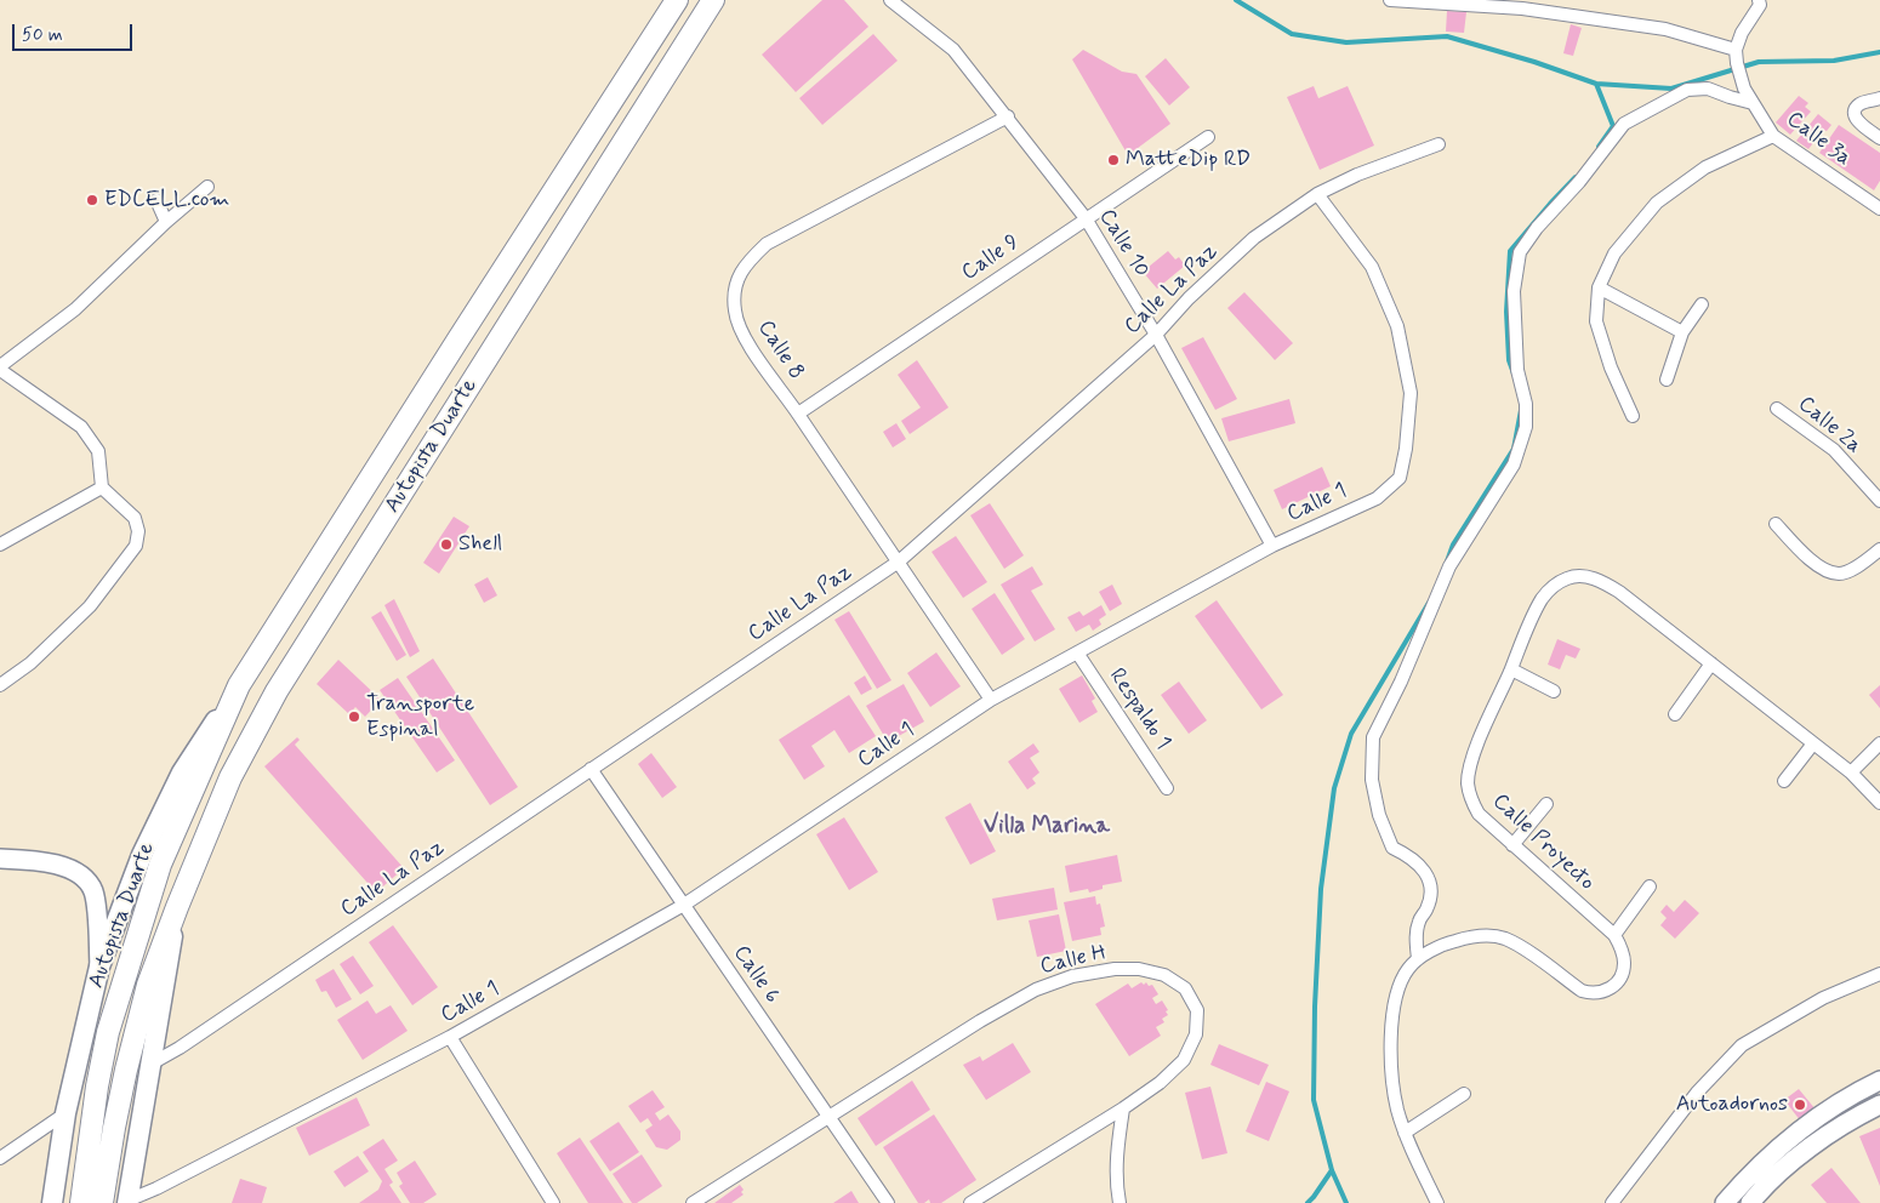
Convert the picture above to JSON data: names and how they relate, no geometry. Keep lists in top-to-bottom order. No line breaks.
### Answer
{"streets":{"highway":["Autopista Duarte"],"street":["Calle 3a","Calle 10","Calle 9","Calle La Paz","Calle 8","Calle 2a","Calle 1","Respaldo 1","Calle Proyecto","Calle H","Calle 6"]},"crossings":[["Calle 10","Calle 9"],["Calle 10","Calle La Paz"],["Calle 10","Calle 8"],["Calle 10","Calle 1"],["Calle 9","Calle 8"],["Calle La Paz","Calle 8"],["Calle La Paz","Autopista Duarte"],["Calle La Paz","Calle 1"],["Calle La Paz","Calle 6"],["Calle 8","Calle 1"],["Autopista Duarte","Calle 1"],["Calle 1","Respaldo 1"],["Calle 1","Calle 6"],["Calle H","Calle 6"]],"districts":["Villa Marina"],"places":["MatteDip RD","EDCELL.com","Shell","Transporte Espinal","Autoadornos"],"scale_bar":"50 m"}
